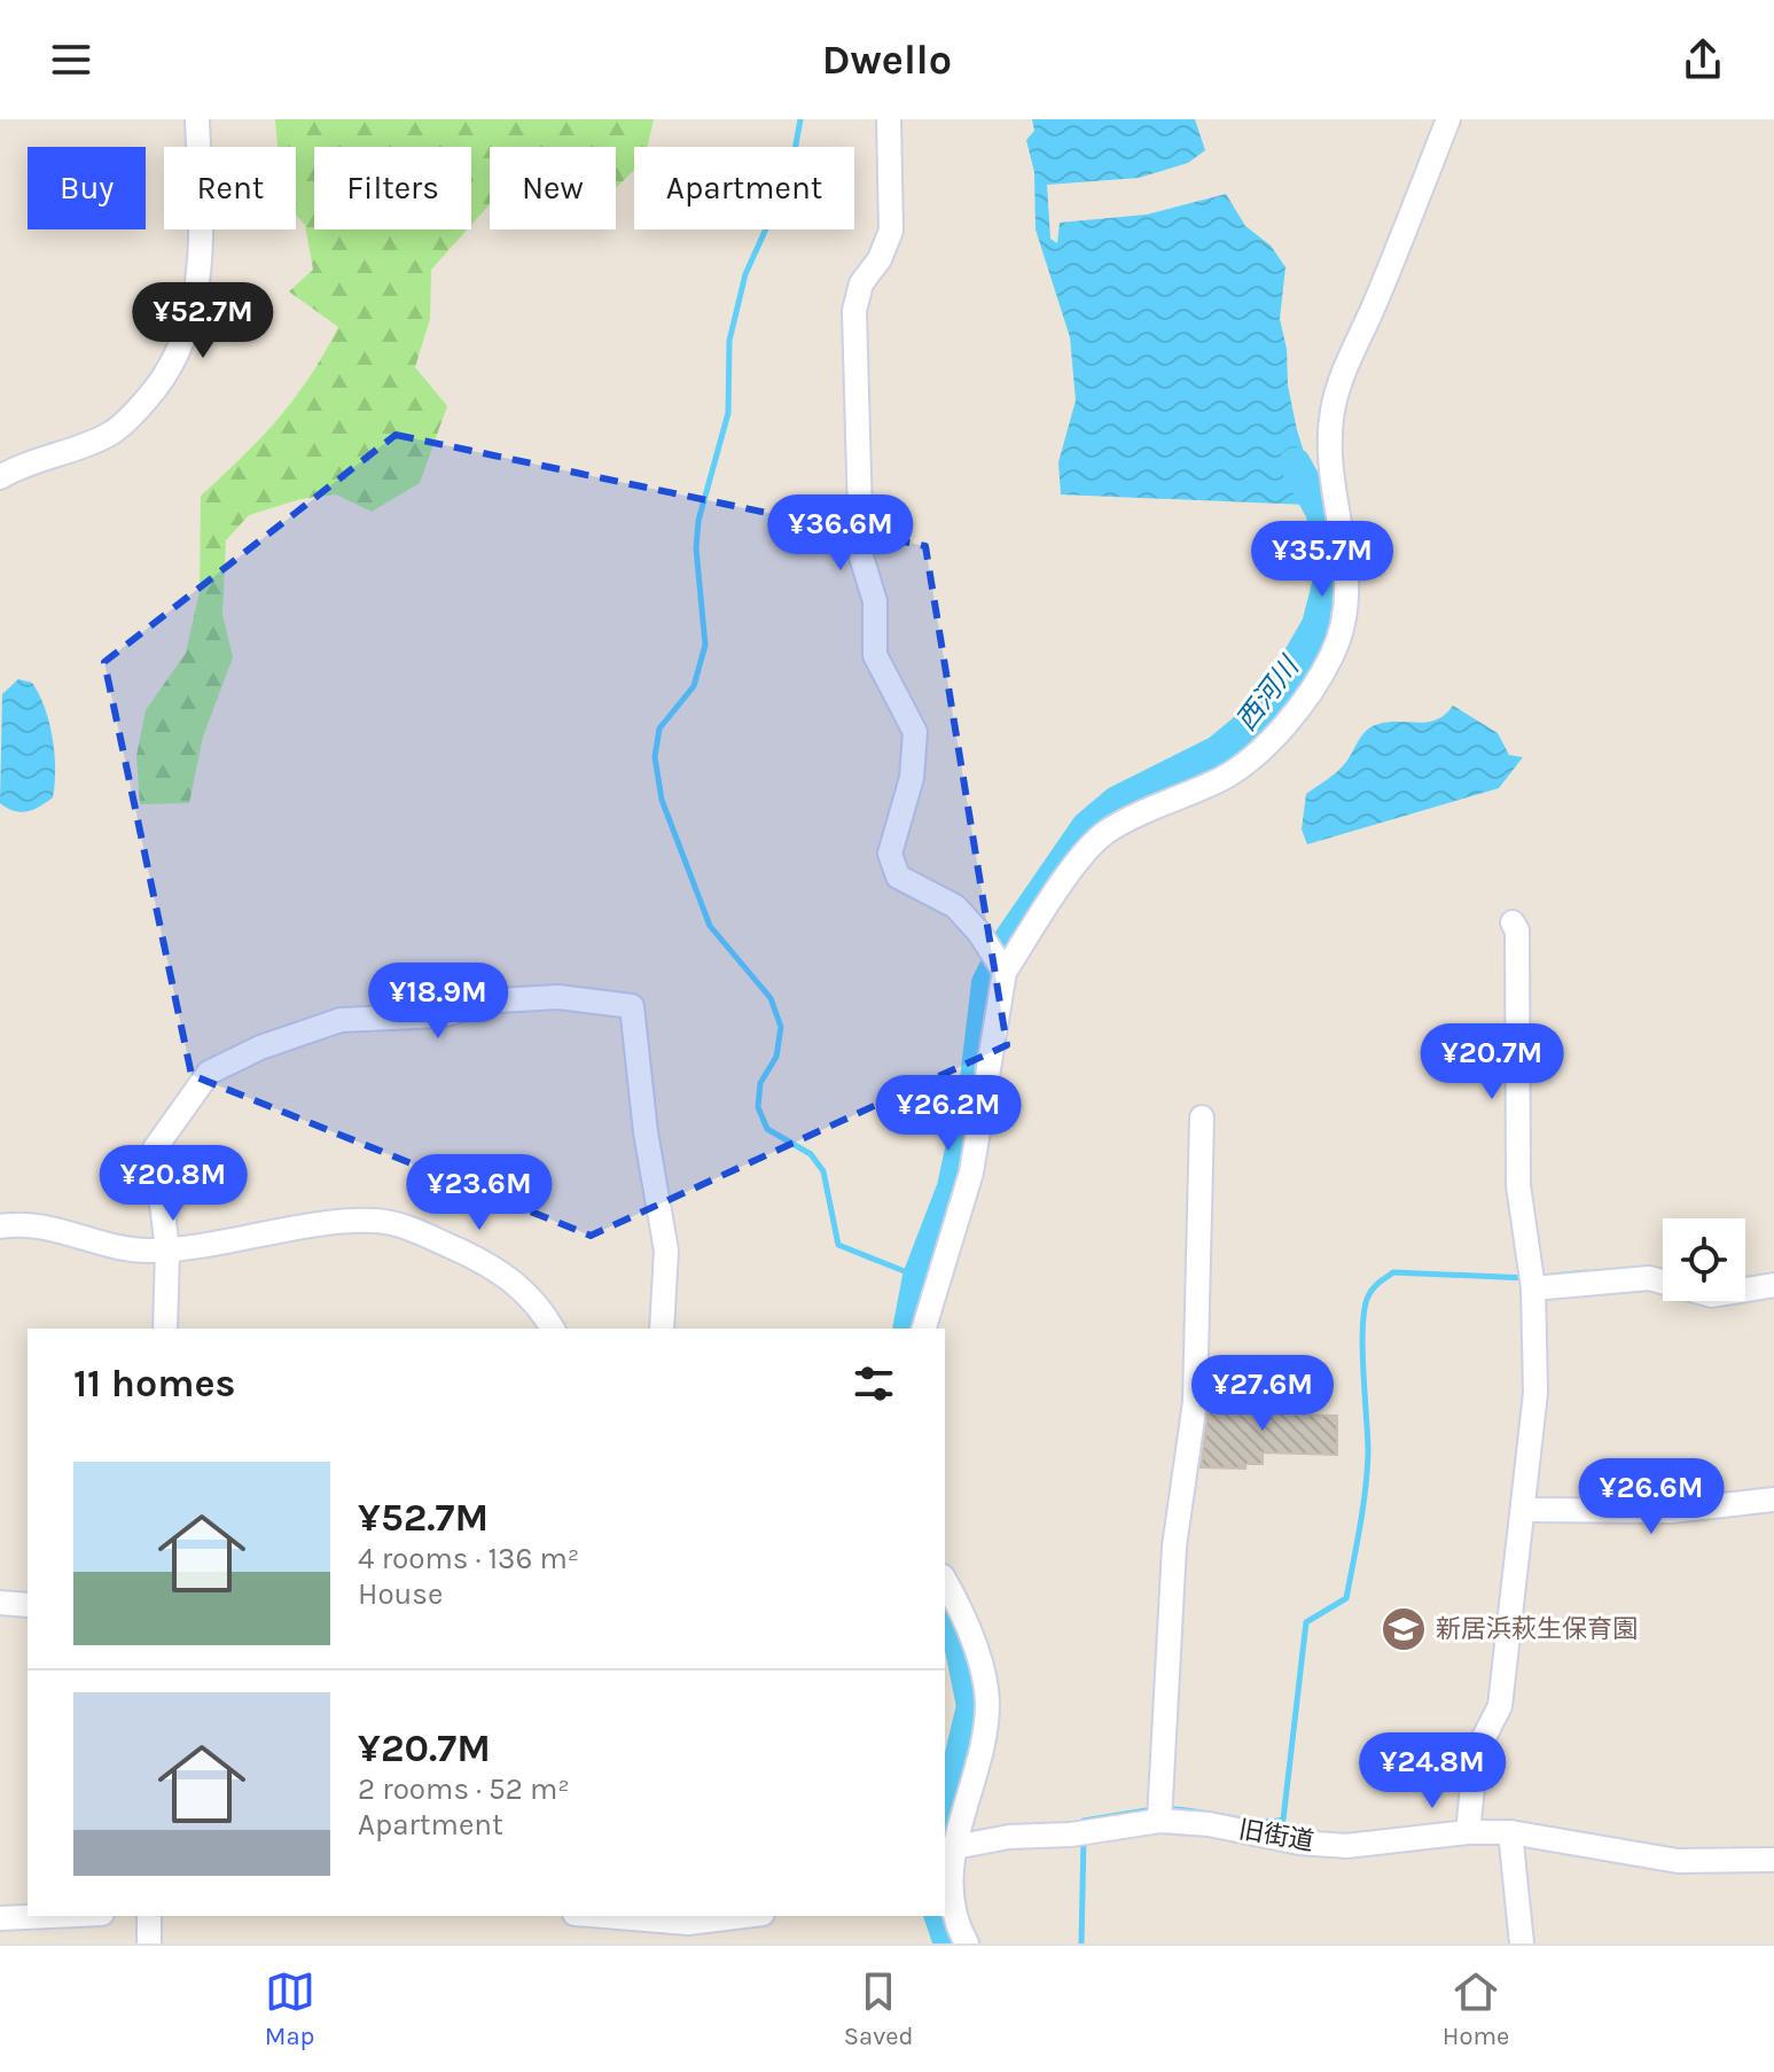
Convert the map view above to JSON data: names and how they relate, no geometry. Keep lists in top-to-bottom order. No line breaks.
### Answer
{"streets":{"street":["旧街道"]},"water":["西河川"],"places":{"school or university":["新居浜萩生保育園"]},"page":{"header":"Dwello","chip":["Buy","Rent","Filters","New","Apartment"],"price":["¥52.7M","¥36.6M","¥35.7M","¥18.9M","¥20.7M","¥26.2M","¥20.8M","¥23.6M","¥27.6M","¥26.6M","¥24.8M"],"heading":"11 homes","list":[{"name":"¥52.7M","note":"4 rooms · 136 m² · House"},{"name":"¥20.7M","note":"2 rooms · 52 m² · Apartment"}],"tabs":["Map","Saved","Home"]}}
